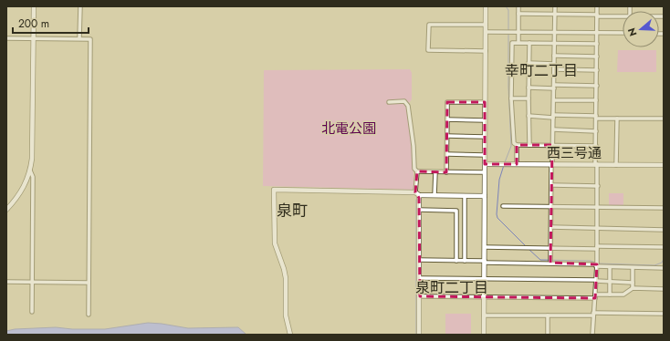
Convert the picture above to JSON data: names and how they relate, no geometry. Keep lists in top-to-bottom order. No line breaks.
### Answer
{"streets":{"street":["西三号通"]},"districts":["幸町二丁目","泉町","泉町二丁目"],"parks":["北電公園"],"scale_bar":"200 m","north":"left"}
